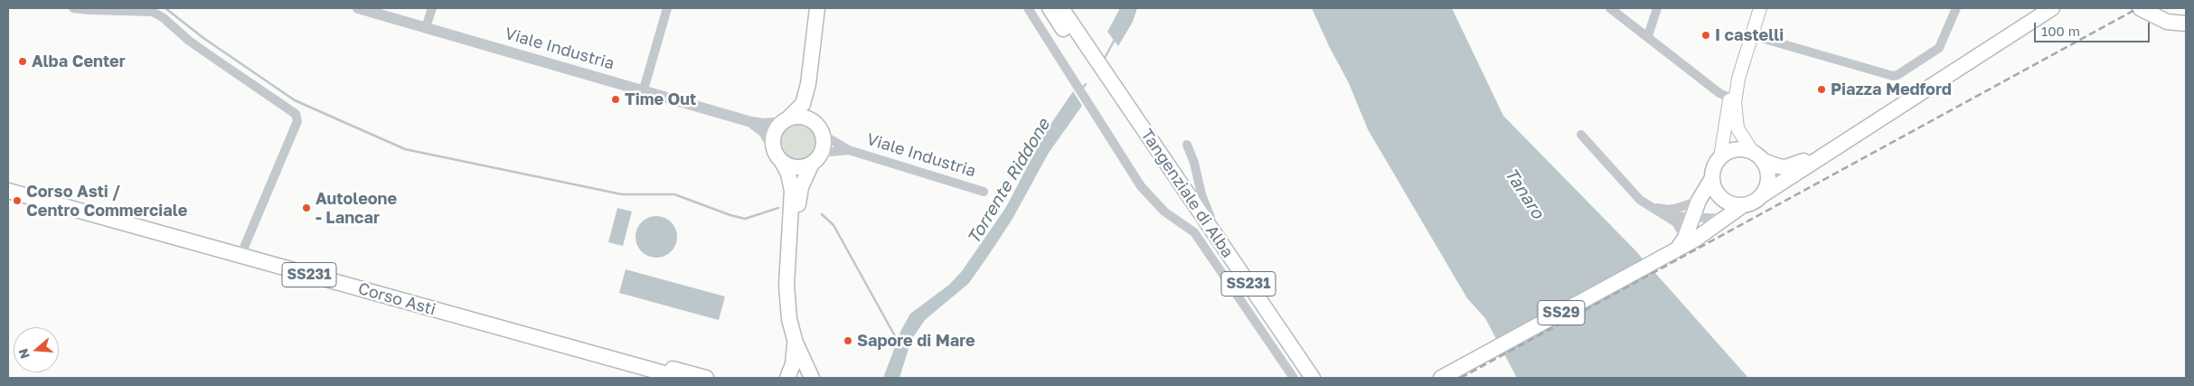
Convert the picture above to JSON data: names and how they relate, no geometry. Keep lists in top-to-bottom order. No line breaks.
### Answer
{"streets":{"main road":["Tangenziale di Alba","SS231","Corso Asti","SS29"],"street":["Viale Industria"]},"water":["Torrente Riddone","Tanaro"],"places":["I castelli","Alba Center","Piazza Medford","Time Out","Corso Asti / Centro Commerciale","Autoleone - Lancar","Sapore di Mare"],"scale_bar":"100 m","north":"left"}
